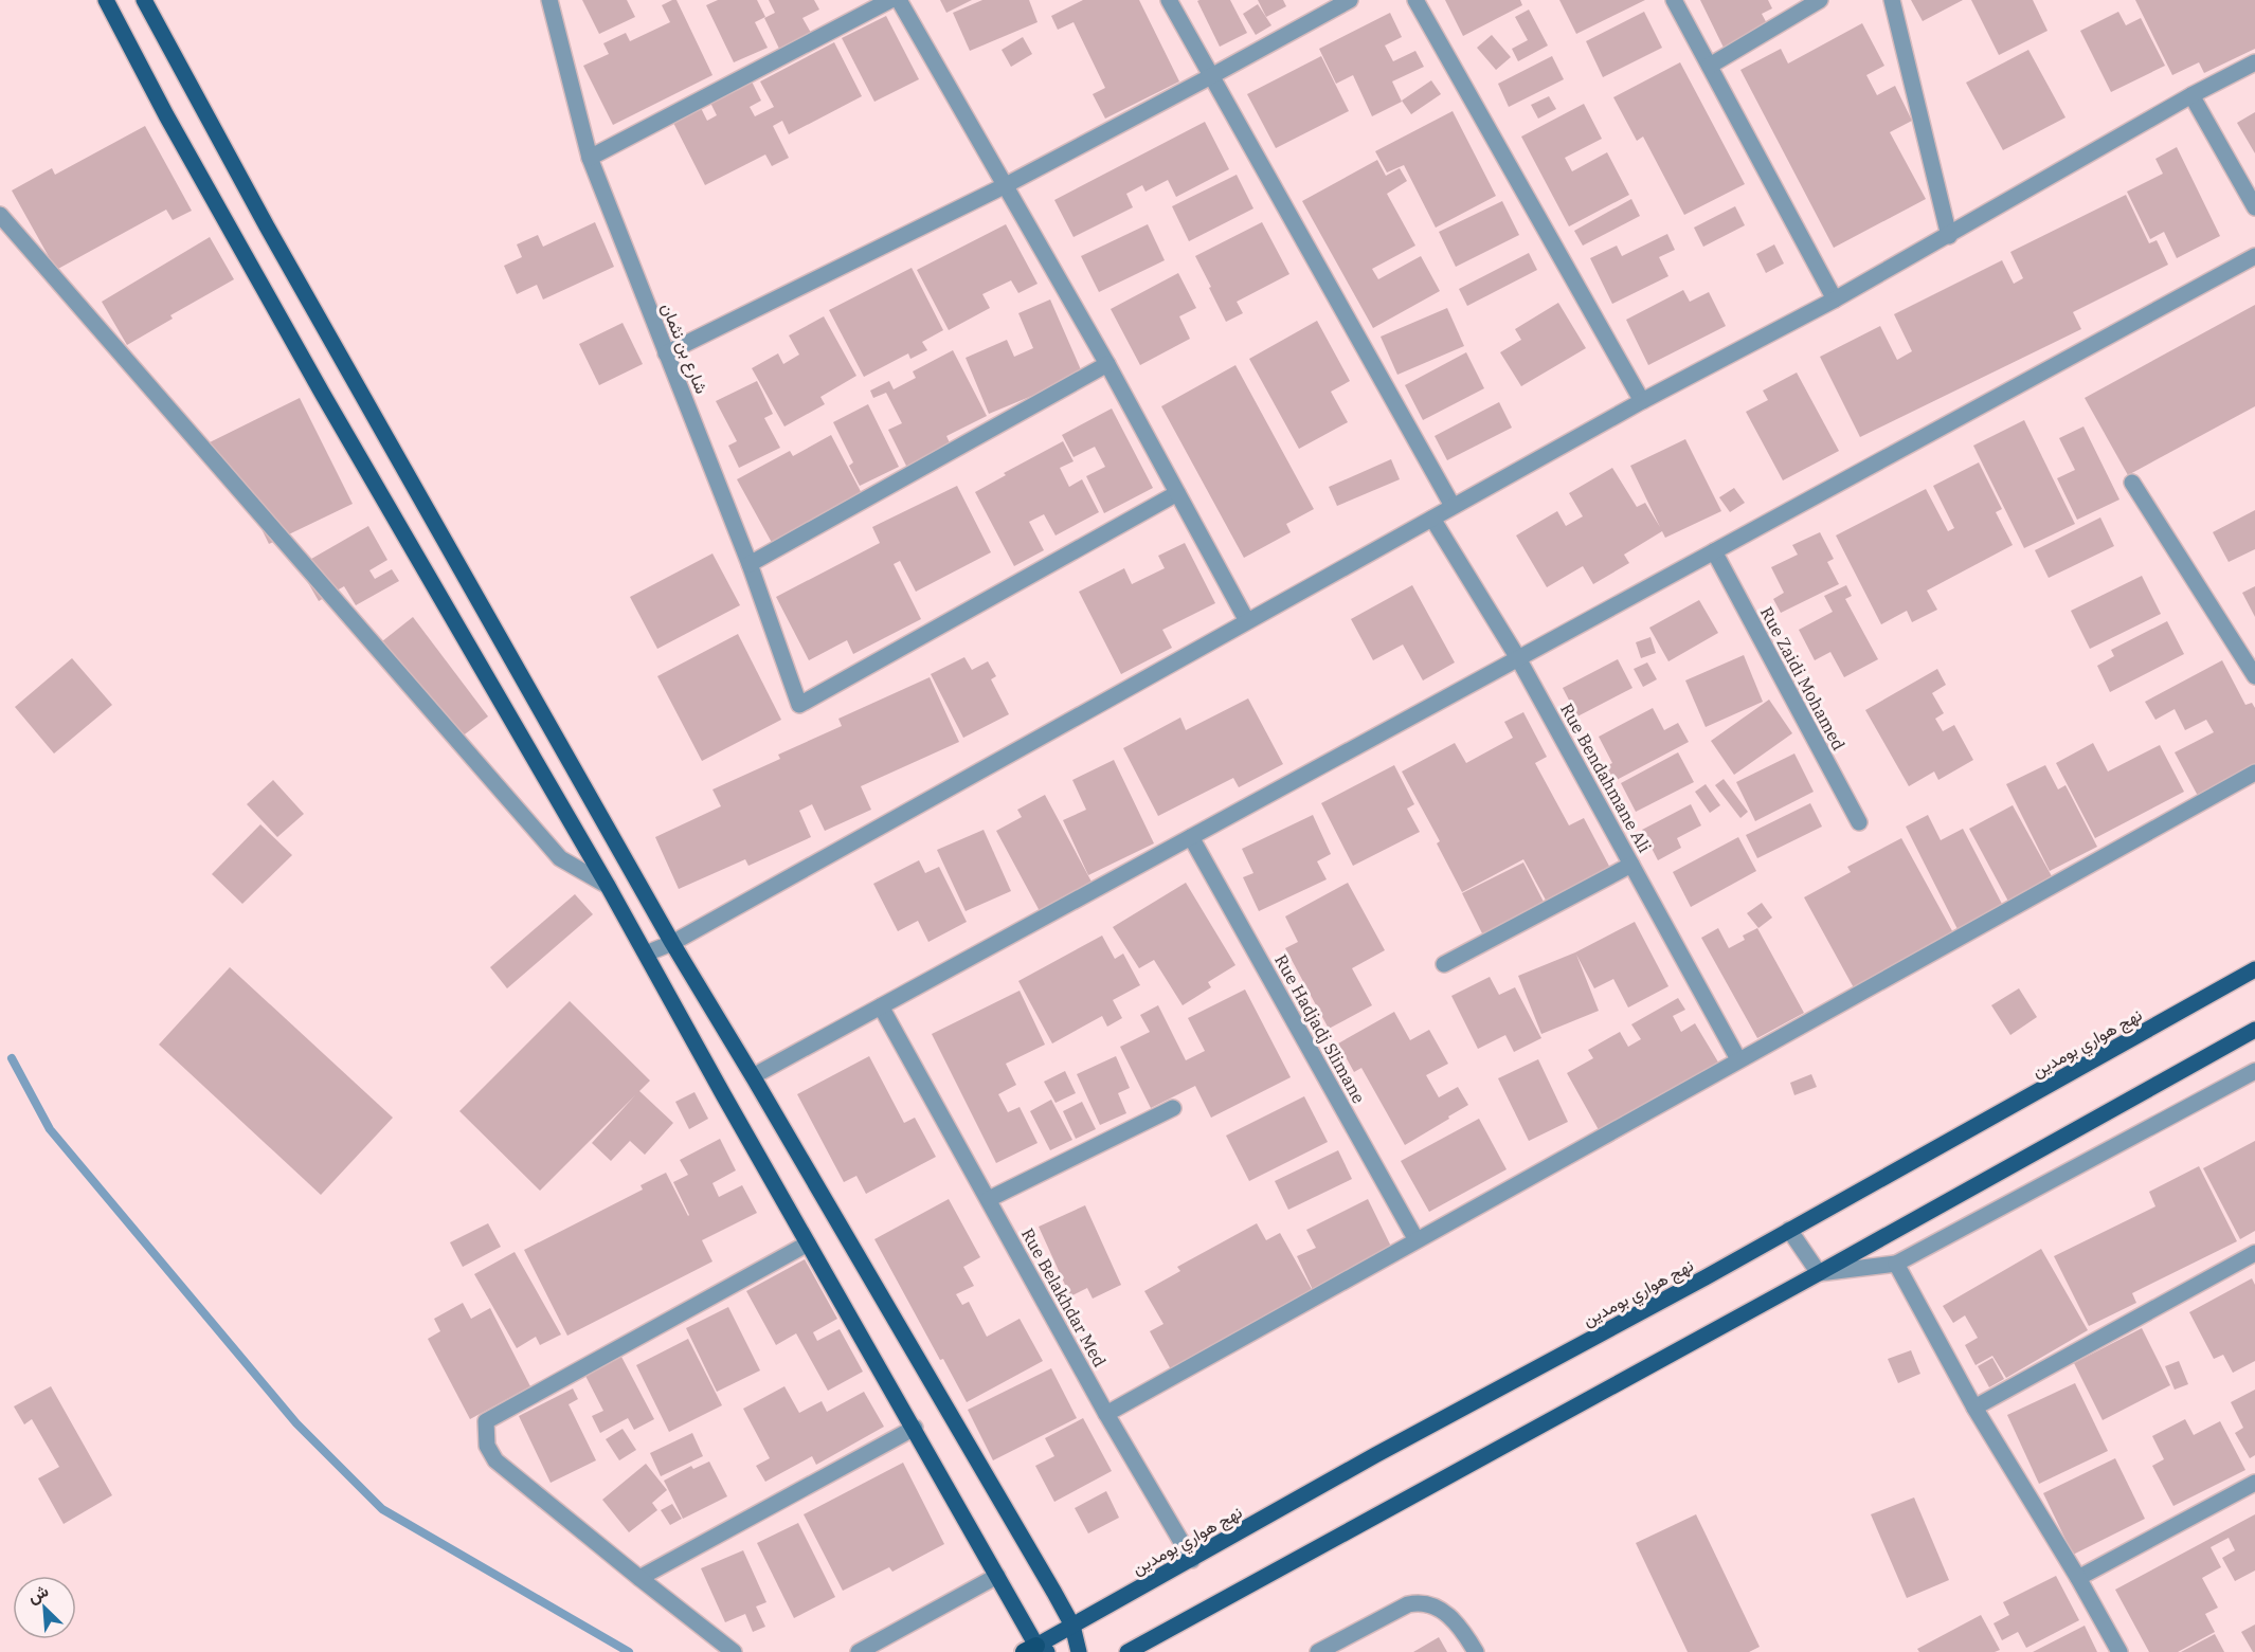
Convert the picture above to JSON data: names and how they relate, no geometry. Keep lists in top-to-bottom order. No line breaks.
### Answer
{"streets":{"main road":["نهج هواري بومدين"],"street":["شارع بن نثمان","Rue Zaidi Mohamed","Rue Bendahmane Ali","Rue Hadjadj Slimane","Rue Belakhdar Med"]},"crossings":[["نهج هواري بومدين","Rue Belakhdar Med"]],"north":"top left"}
